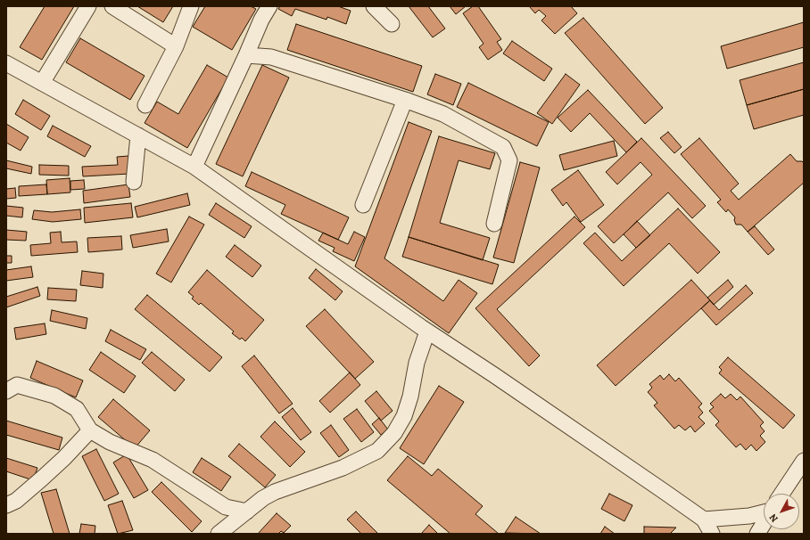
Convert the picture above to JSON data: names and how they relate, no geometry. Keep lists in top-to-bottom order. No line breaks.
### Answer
{"north":"bottom left"}
